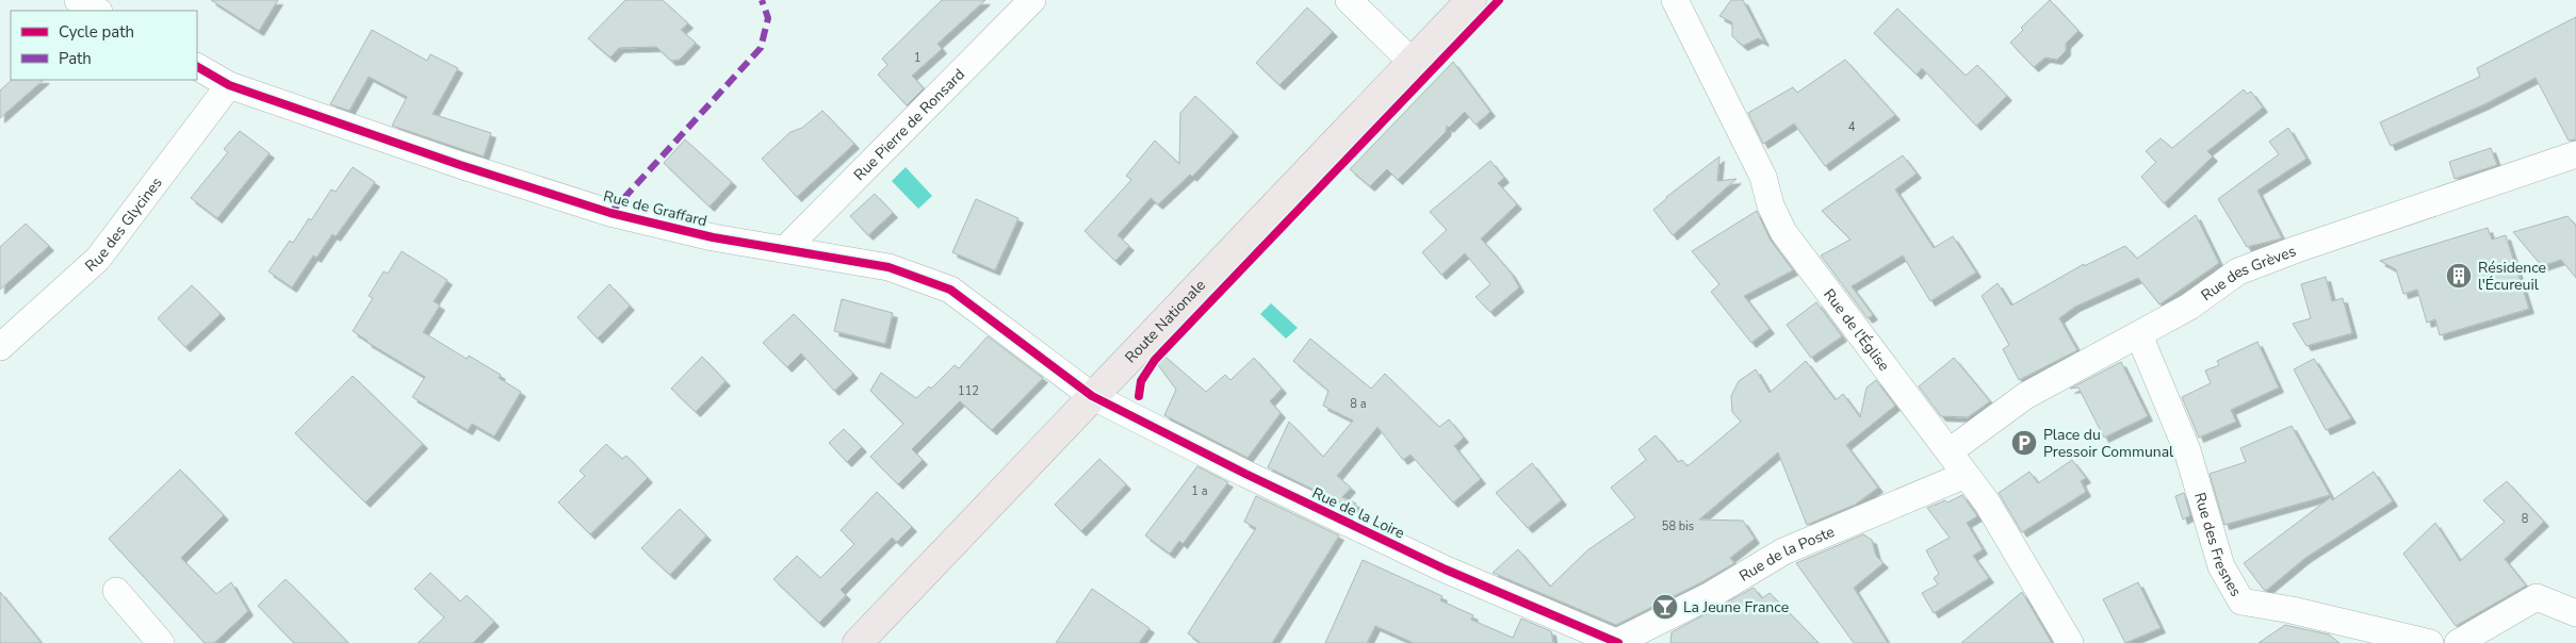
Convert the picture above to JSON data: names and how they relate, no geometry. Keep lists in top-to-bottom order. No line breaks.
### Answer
{"streets":{"main road":["Route Nationale"],"street":["Rue Pierre de Ronsard","Rue de Graffard","Rue des Glycines","Rue des Grèves","Rue de l'Église","Rue de la Loire","Rue des Fresnes","Rue de la Poste"]},"crossings":[["Rue Pierre de Ronsard","Rue de Graffard"],["Rue de Graffard","Rue des Glycines"],["Rue de Graffard","Route Nationale"],["Rue de Graffard","Rue de la Loire"],["Rue des Grèves","Rue de l'Église"],["Rue des Grèves","Rue des Fresnes"],["Route Nationale","Rue de la Loire"],["Rue de l'Église","Rue de la Poste"],["Rue de la Loire","Rue de la Poste"]],"places":{"building":["Résidence l'Écureuil"],"parking":["Place du Pressoir Communal"],"bar":["La Jeune France"]},"house_numbers":["1","4","112","8 a","1 a","8","58 bis"],"legend":["Cycle path","Path"]}
